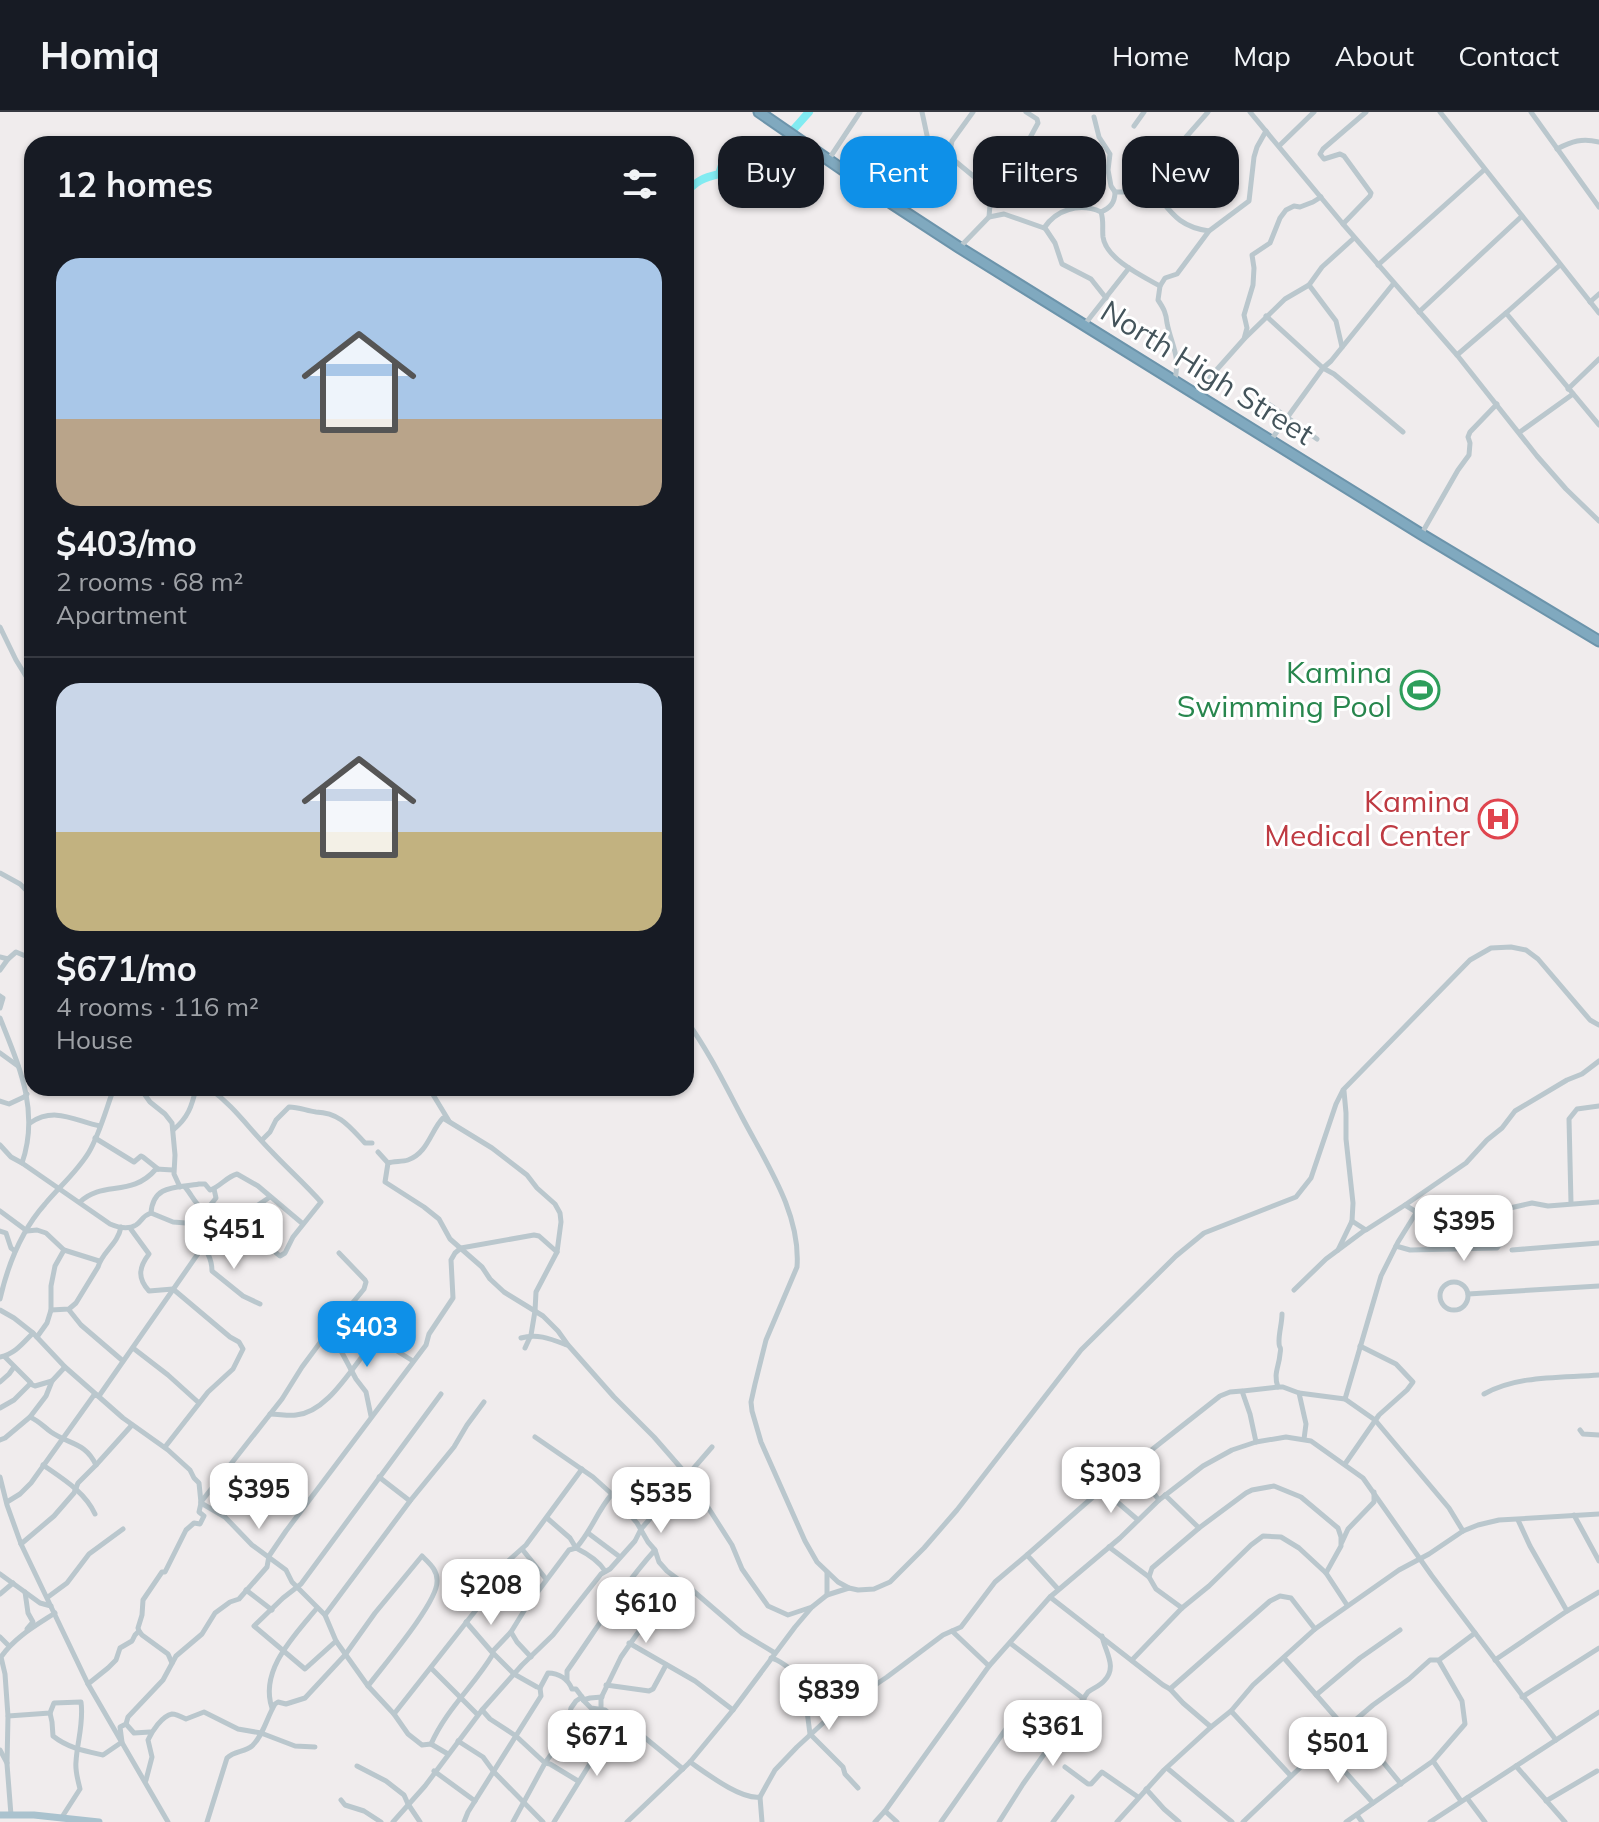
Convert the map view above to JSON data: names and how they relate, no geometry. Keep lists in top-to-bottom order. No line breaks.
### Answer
{"streets":{"highway":["North High Street"]},"places":{"sports":["Kamina Swimming Pool"],"hospital":["Kamina Medical Center"]},"page":{"header":"Homiq","nav":["Home","Map","About","Contact"],"chip":["Buy","Rent","Filters","New"],"heading":"12 homes","list":[{"name":"$403/mo","note":"2 rooms · 68 m² · Apartment"},{"name":"$671/mo","note":"4 rooms · 116 m² · House"}],"price":["$395","$451","$403","$303","$395","$535","$208","$610","$839","$361","$671","$501"]}}
